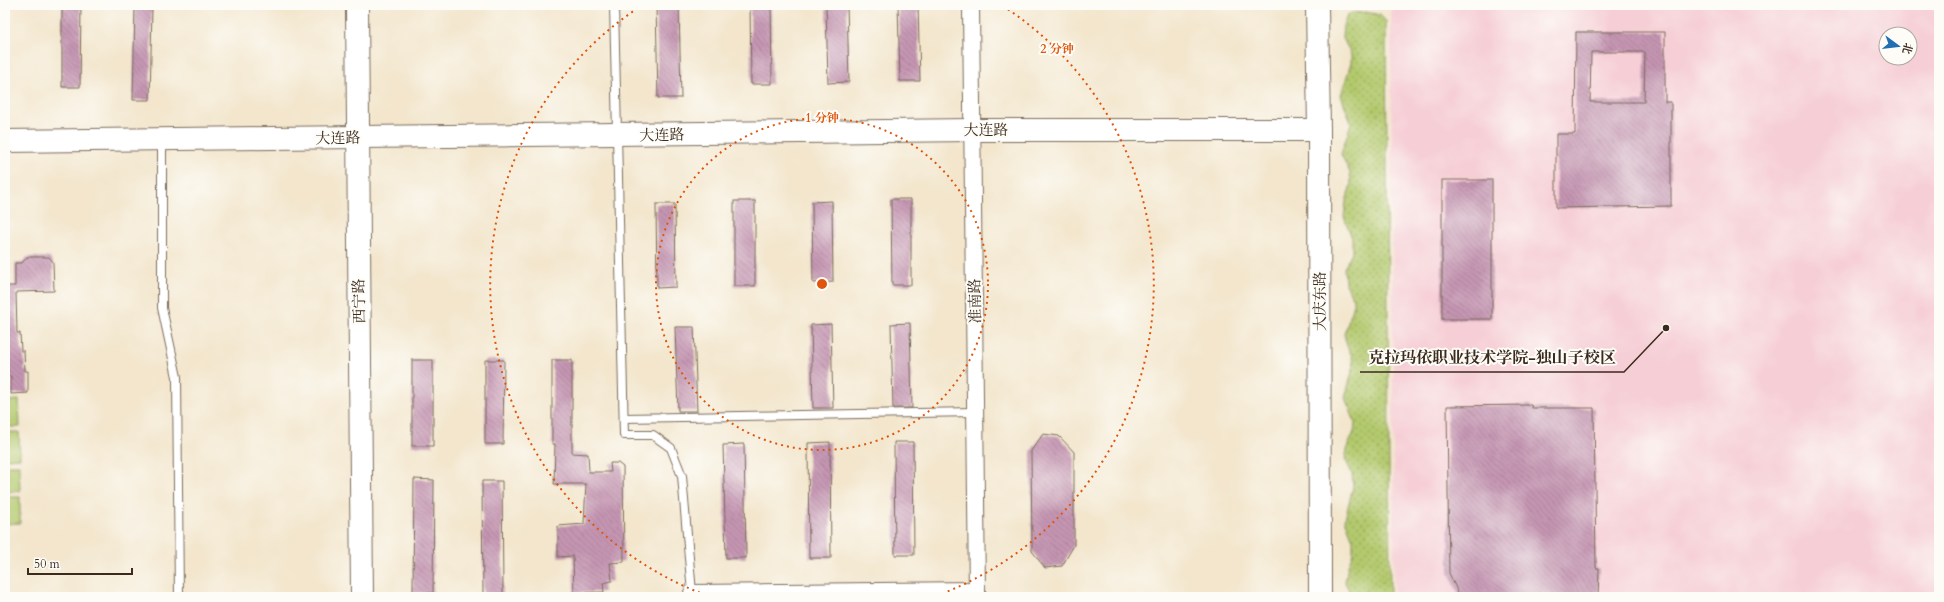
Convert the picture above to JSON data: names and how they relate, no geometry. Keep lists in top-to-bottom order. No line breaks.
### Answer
{"streets":{"street":["大连路","西宁路","准南路","大庆东路"]},"crossings":[["大连路","西宁路"],["大连路","准南路"],["大连路","大庆东路"]],"places":["克拉玛依职业技术学院-独山子校区"],"scale_bar":"50 m","north":"right","rings":["2 分钟","1 分钟"]}
